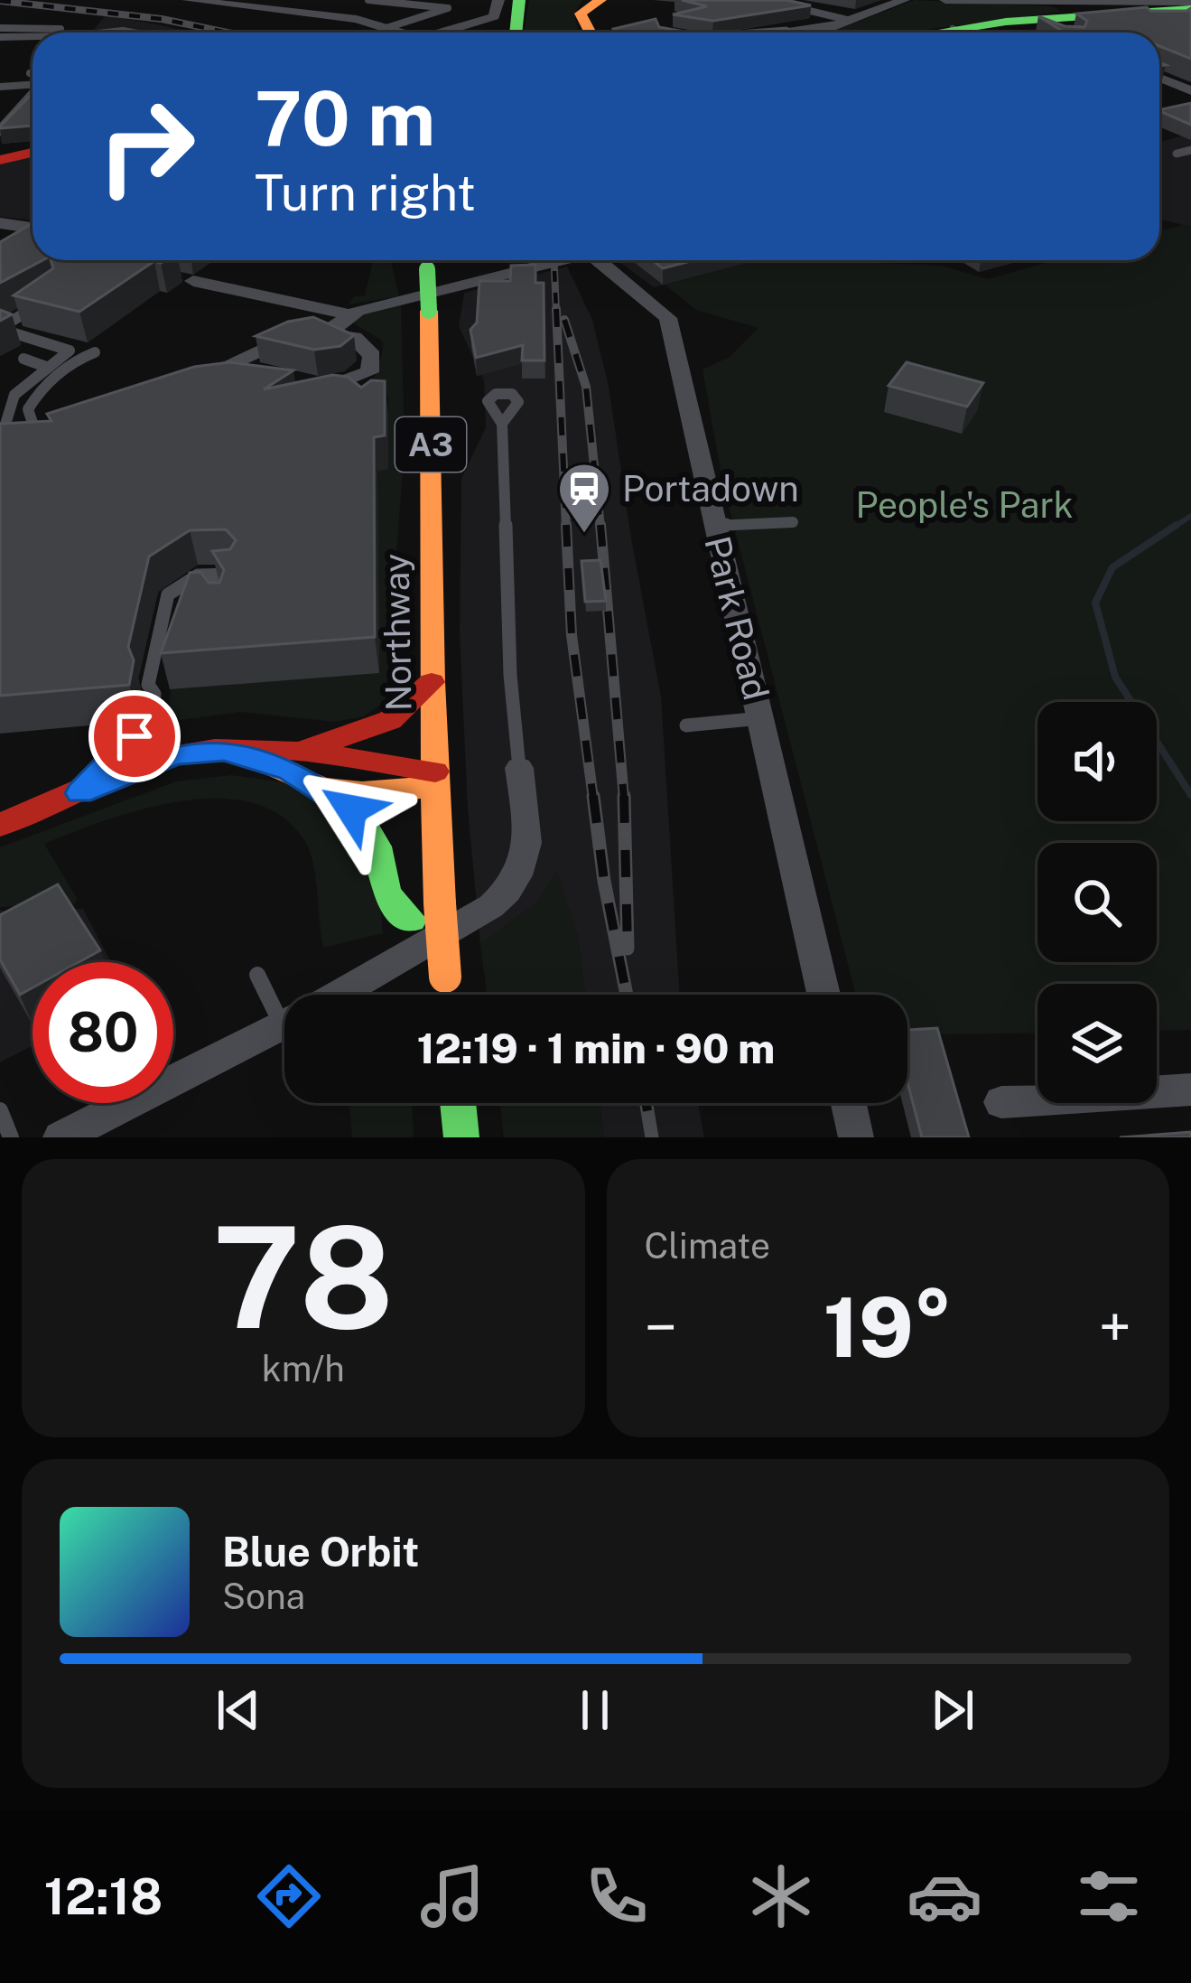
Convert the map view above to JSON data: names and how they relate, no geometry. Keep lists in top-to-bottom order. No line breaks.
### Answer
{"streets":{"main road":["A3","Northway"],"street":["Park Road"]},"parks":["People's Park"],"places":{"station":["Portadown"]},"page":{"turn":["70 m","Turn right"],"limit":"80","trip":"12:19 · 1 min · 90 m","tile":[["78","km/h"],"Climate"],"heat":["−","19°","+"],"song":["Blue Orbit","Sona"],"tabs":"12:18"}}
